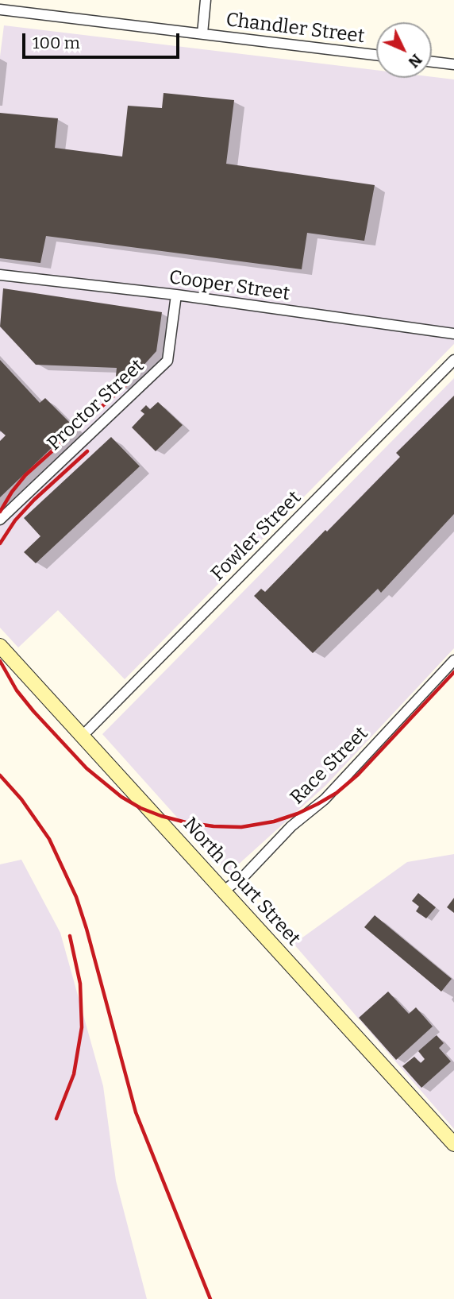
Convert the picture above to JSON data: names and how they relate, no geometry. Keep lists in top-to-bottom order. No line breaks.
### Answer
{"streets":{"main road":["North Court Street"],"street":["Chandler Street","Cooper Street","Proctor Street","Fowler Street","Race Street"]},"crossings":[["Cooper Street","Proctor Street"],["Fowler Street","North Court Street"],["Race Street","North Court Street"]],"scale_bar":"100 m","north":"bottom right"}
